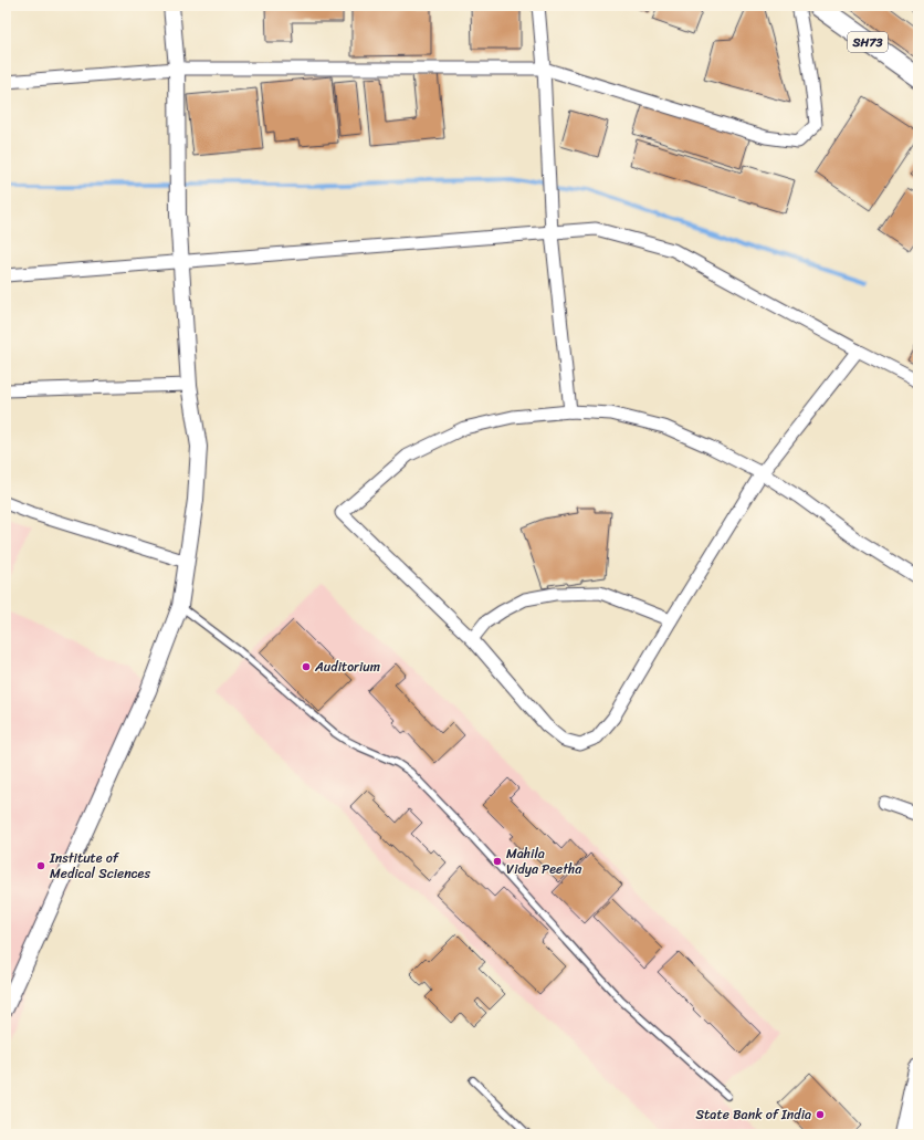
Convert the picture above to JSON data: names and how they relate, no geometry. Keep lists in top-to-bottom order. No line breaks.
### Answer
{"streets":{"main road":["SH73"]},"places":["Auditorium","Mahila Vidya Peetha","Institute of Medical Sciences","State Bank of India"]}
